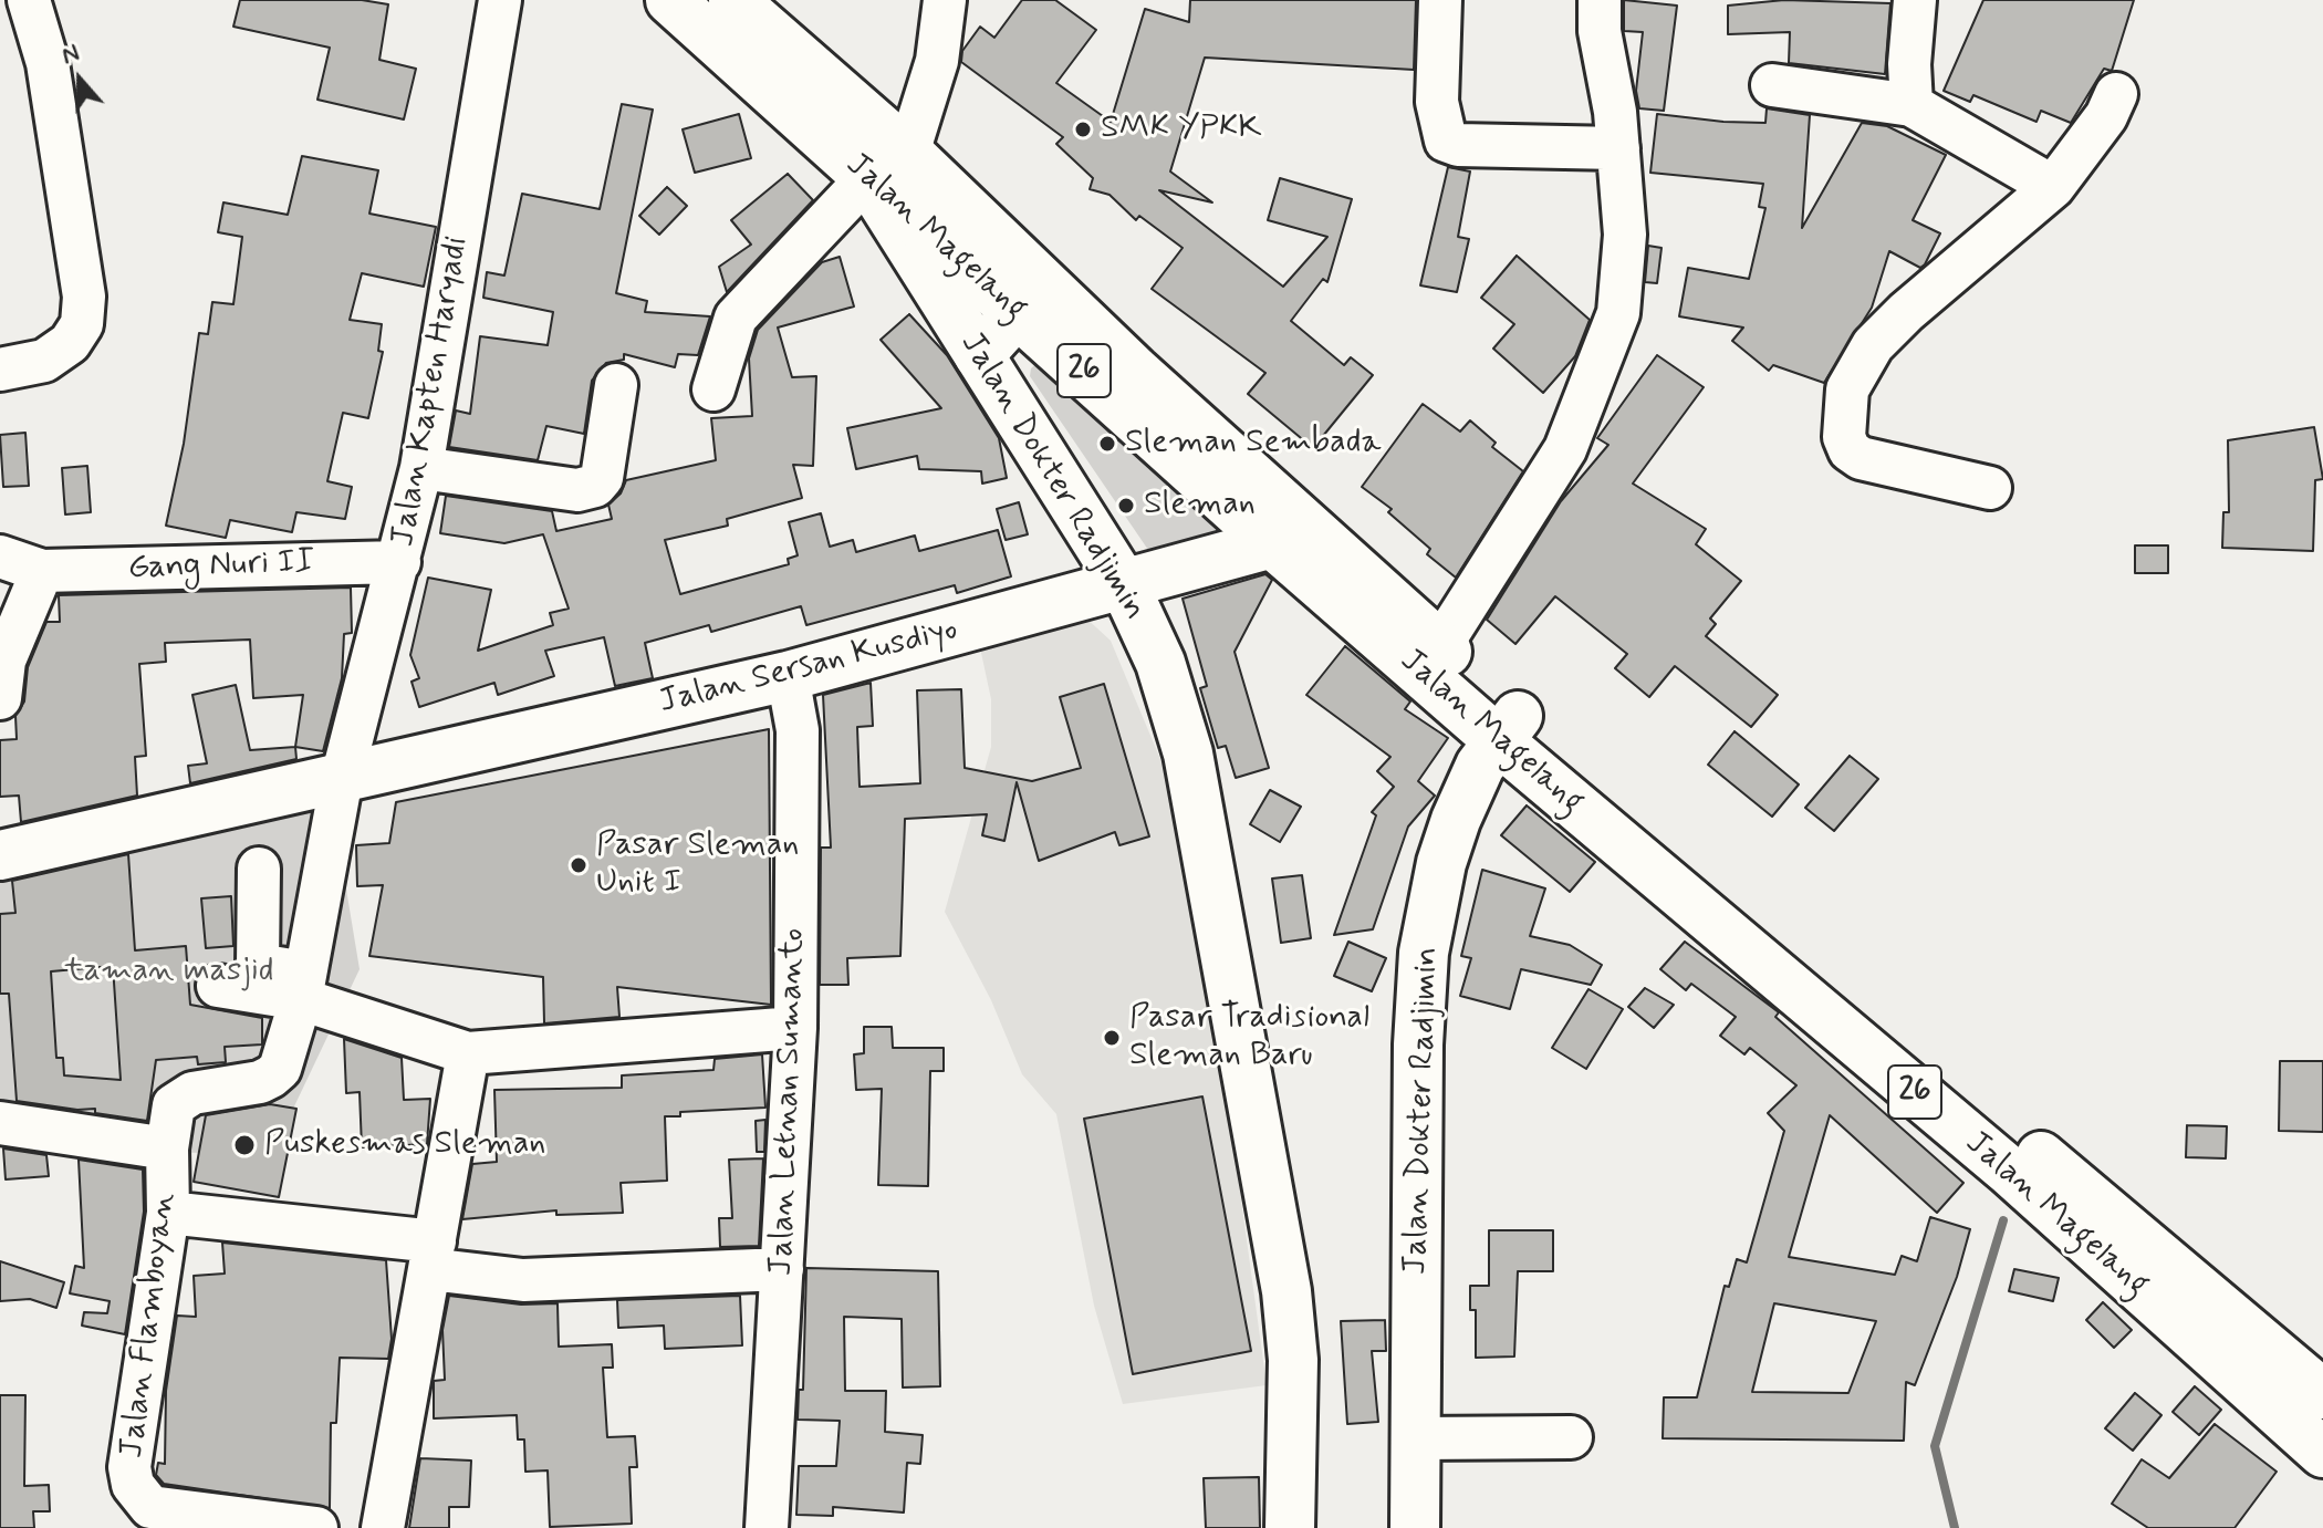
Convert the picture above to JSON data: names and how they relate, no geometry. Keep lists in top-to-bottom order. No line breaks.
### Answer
{"streets":{"main road":["Jalan Magelang","26","Jalan Dokter Radjimin","Jalan Sersan Kusdiyo"],"street":["Jalan Kapten Haryadi","Gang Nuri II","Jalan Letnan Sumanto","Jalan Flamboyan"]},"crossings":[["Jalan Magelang","Jalan Dokter Radjimin"],["Jalan Magelang","Jalan Sersan Kusdiyo"],["Jalan Kapten Haryadi","Gang Nuri II"],["Jalan Kapten Haryadi","Jalan Sersan Kusdiyo"],["Jalan Kapten Haryadi","Jalan Flamboyan"],["Jalan Dokter Radjimin","Jalan Sersan Kusdiyo"],["Jalan Sersan Kusdiyo","Jalan Letnan Sumanto"],["Jalan Sersan Kusdiyo","Jalan Flamboyan"]],"parks":["taman masjid"],"places":["SMK YPKK","Sleman Sembada","Sleman","Pasar Sleman Unit I","Pasar Tradisional Sleman Baru","Puskesmas Sleman"],"north":"top"}
